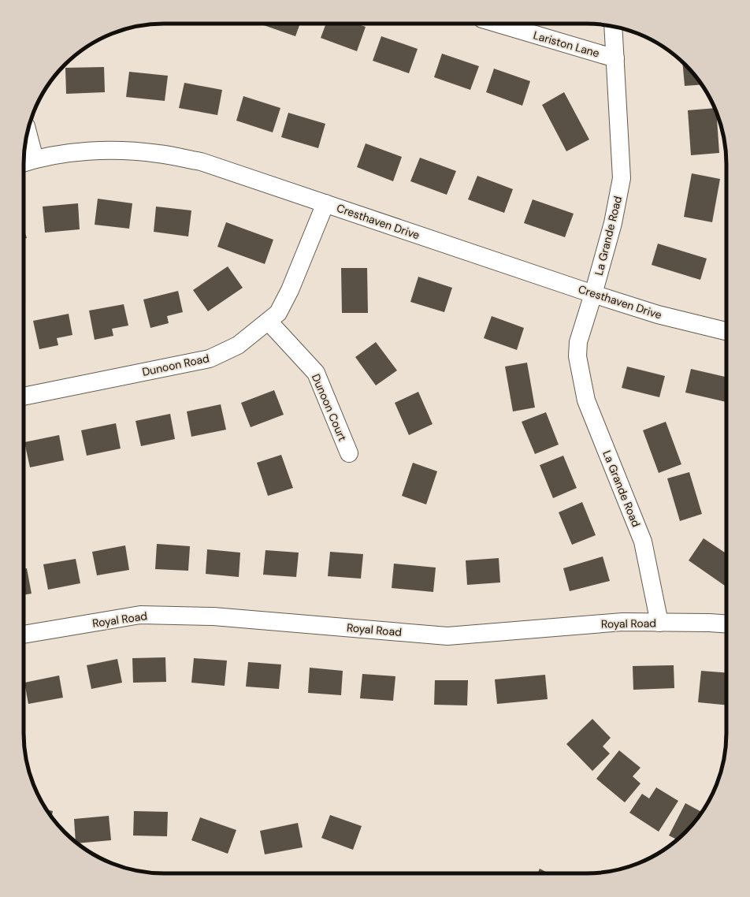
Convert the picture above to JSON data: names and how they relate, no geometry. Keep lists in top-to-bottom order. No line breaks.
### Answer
{"streets":{"street":["Lariston Lane","Cresthaven Drive","La Grande Road","Dunoon Road","Dunoon Court","Royal Road"]},"crossings":[["Lariston Lane","La Grande Road"],["Cresthaven Drive","La Grande Road"],["Cresthaven Drive","Dunoon Road"],["La Grande Road","Royal Road"],["Dunoon Road","Dunoon Court"]]}
